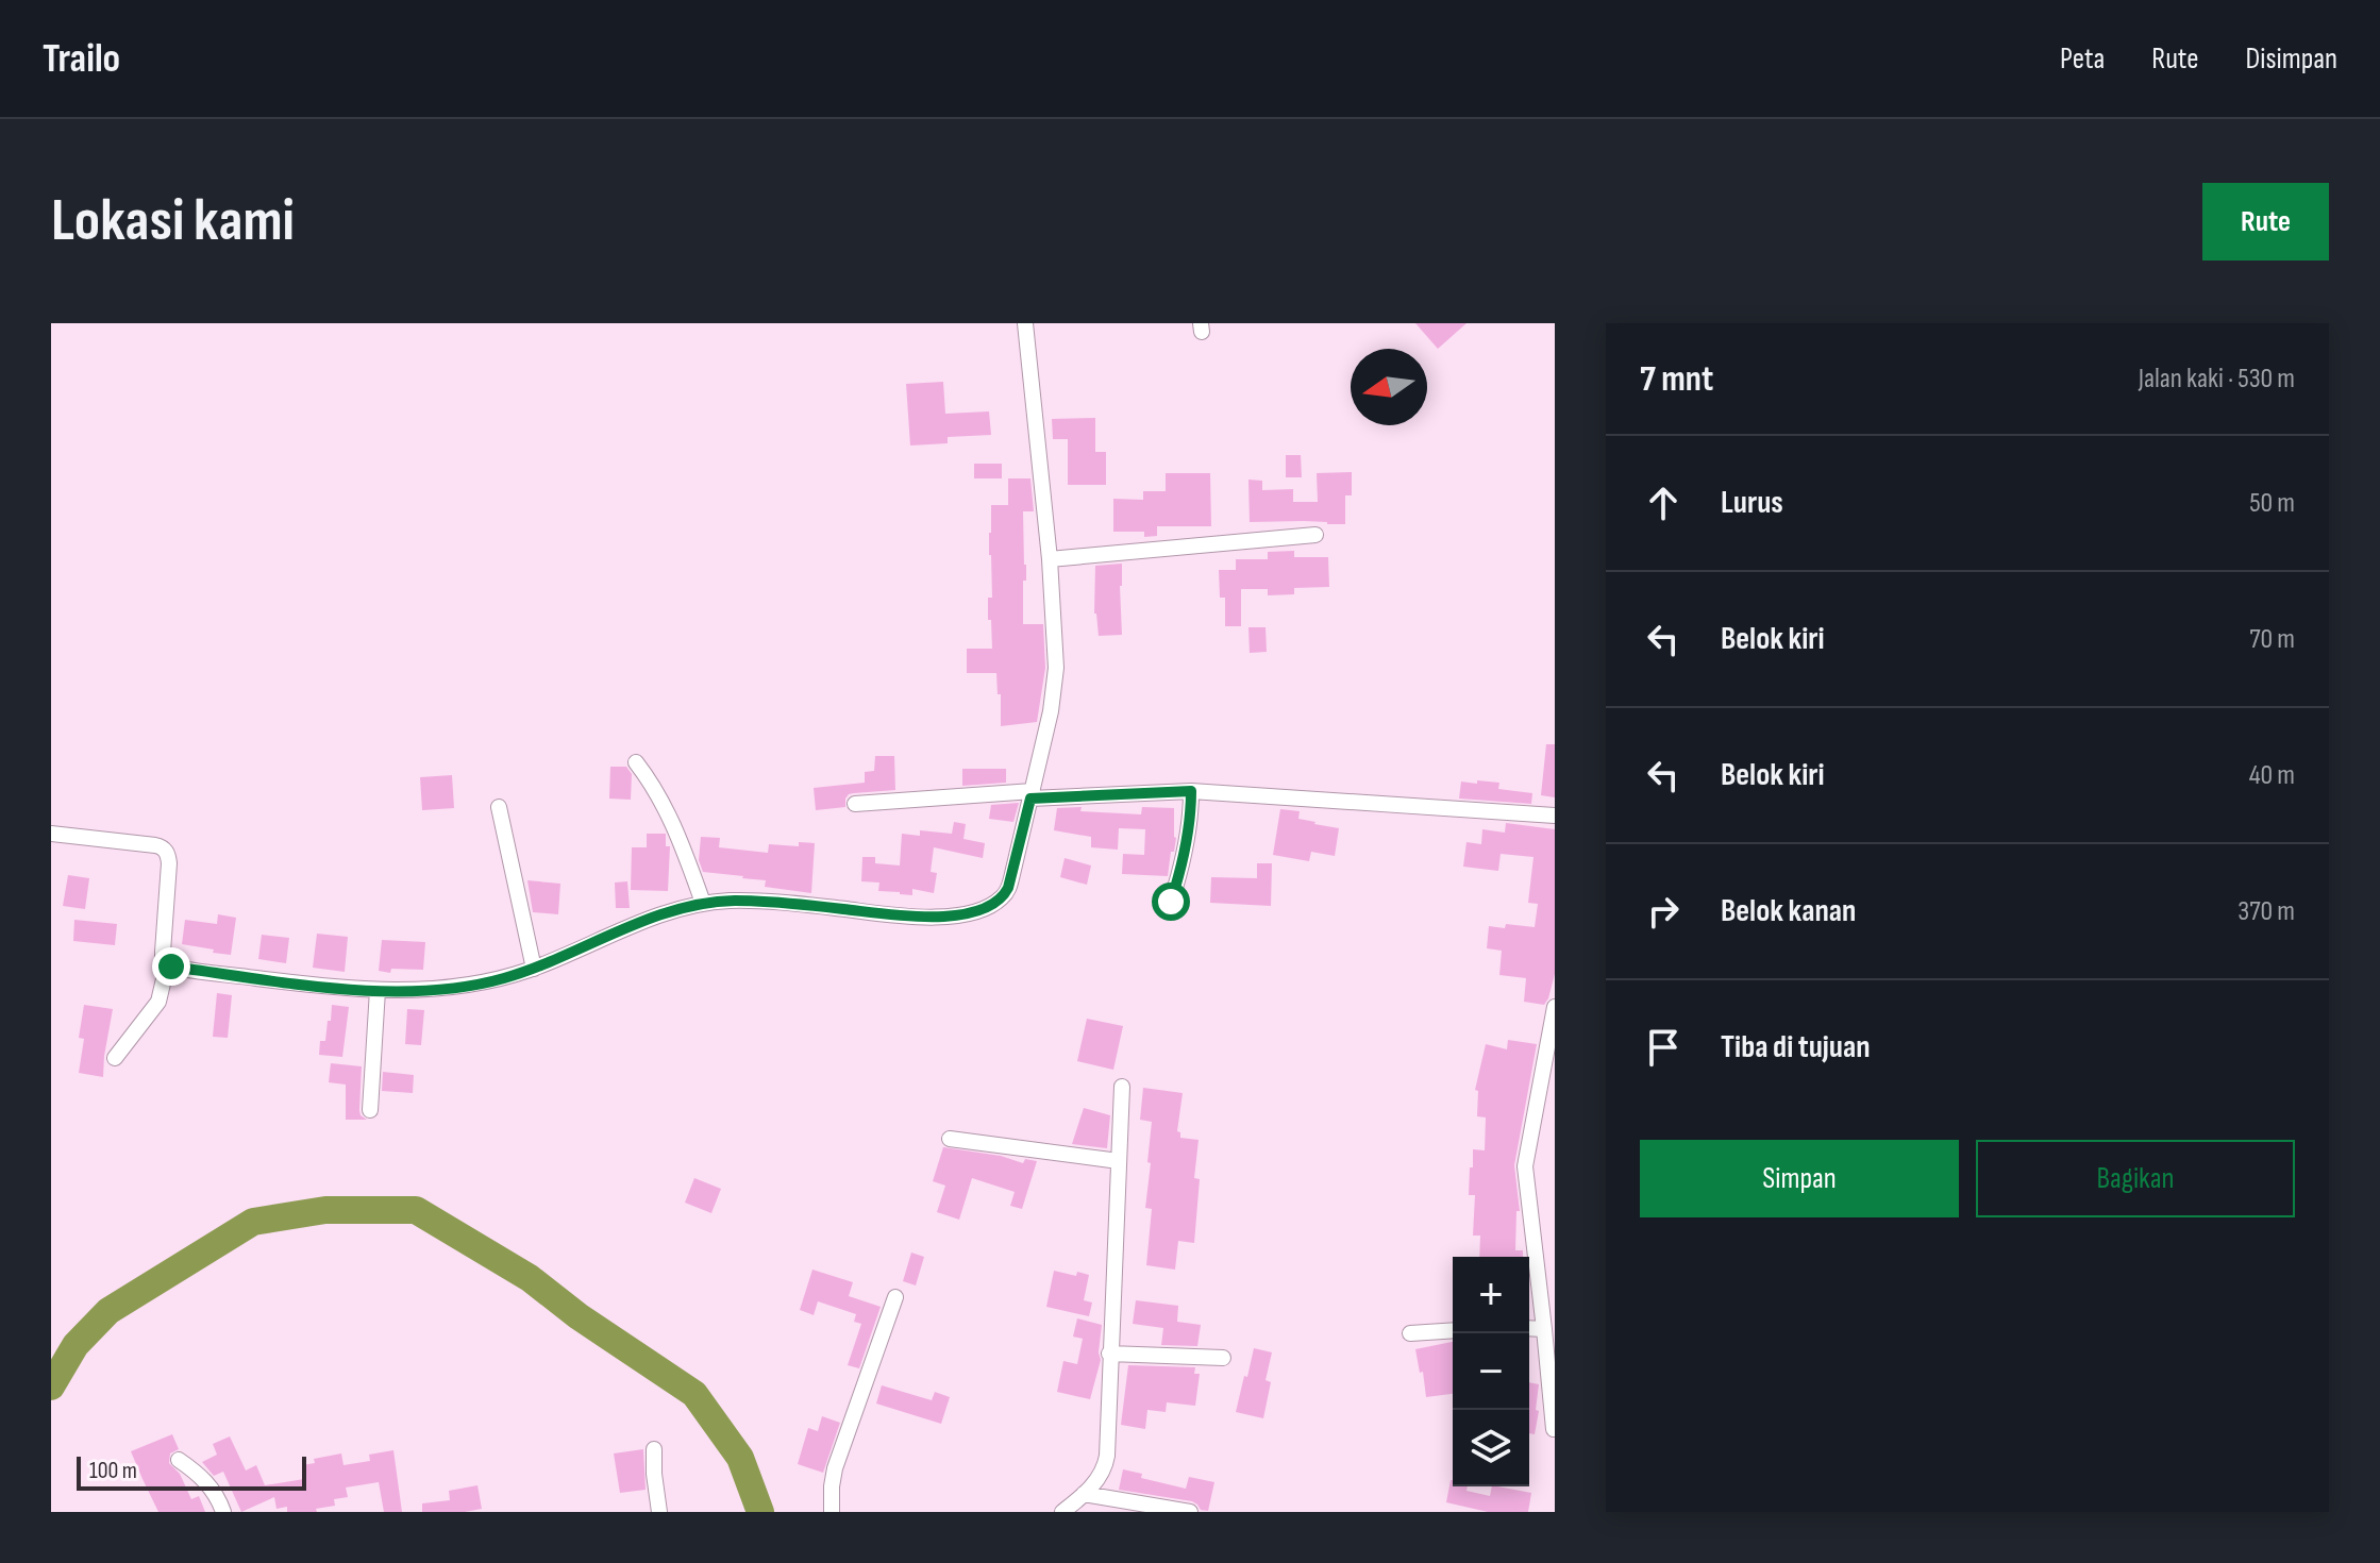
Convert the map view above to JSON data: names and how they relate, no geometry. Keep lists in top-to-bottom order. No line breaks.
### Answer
{"scale_bar":"100 m","north":"left","page":{"header":"Trailo","nav":["Peta","Rute","Disimpan"],"buttons":["Rute",["Simpan","Bagikan"]],"title":"Lokasi kami","heading":["7 mnt","Jalan kaki · 530 m"],"list":[["Lurus","50 m"],["Belok kiri","70 m"],["Belok kiri","40 m"],["Belok kanan","370 m"],"Tiba di tujuan"],"map_buttons":["+","−"],"scale":"100 m"}}
